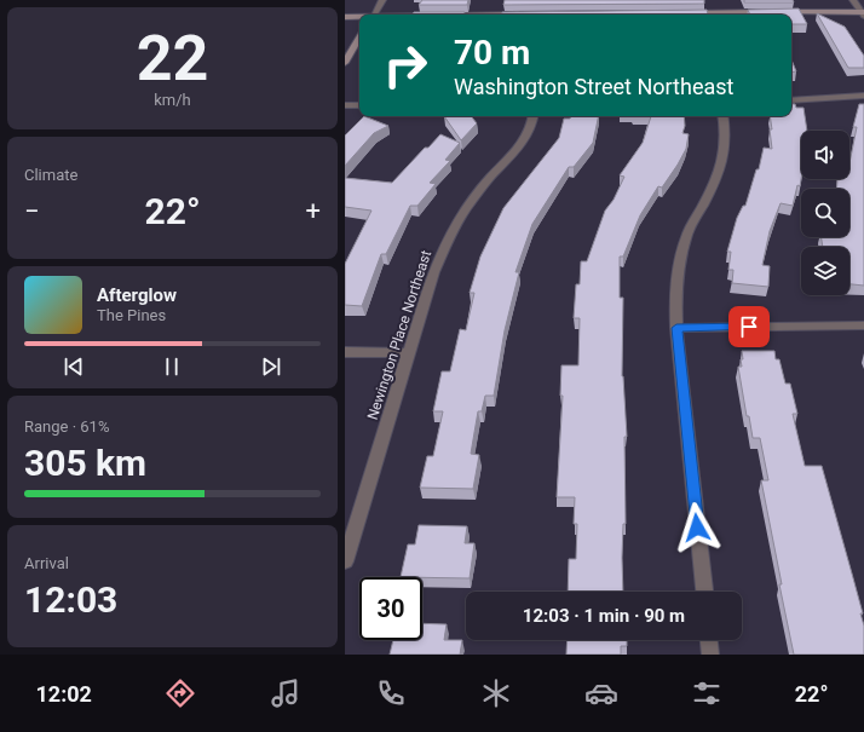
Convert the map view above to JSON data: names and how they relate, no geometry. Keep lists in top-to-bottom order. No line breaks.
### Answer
{"streets":{"street":["Newington Place Northeast"]},"page":{"tile":[["22","km/h"],"Climate",["Range · 61%","305 km"],["Arrival","12:03"]],"turn":["70 m","Washington Street Northeast"],"heat":["−","22°","+"],"song":["Afterglow","The Pines"],"limit":"30","trip":"12:03 · 1 min · 90 m","tabs":["12:02","22°"]}}
